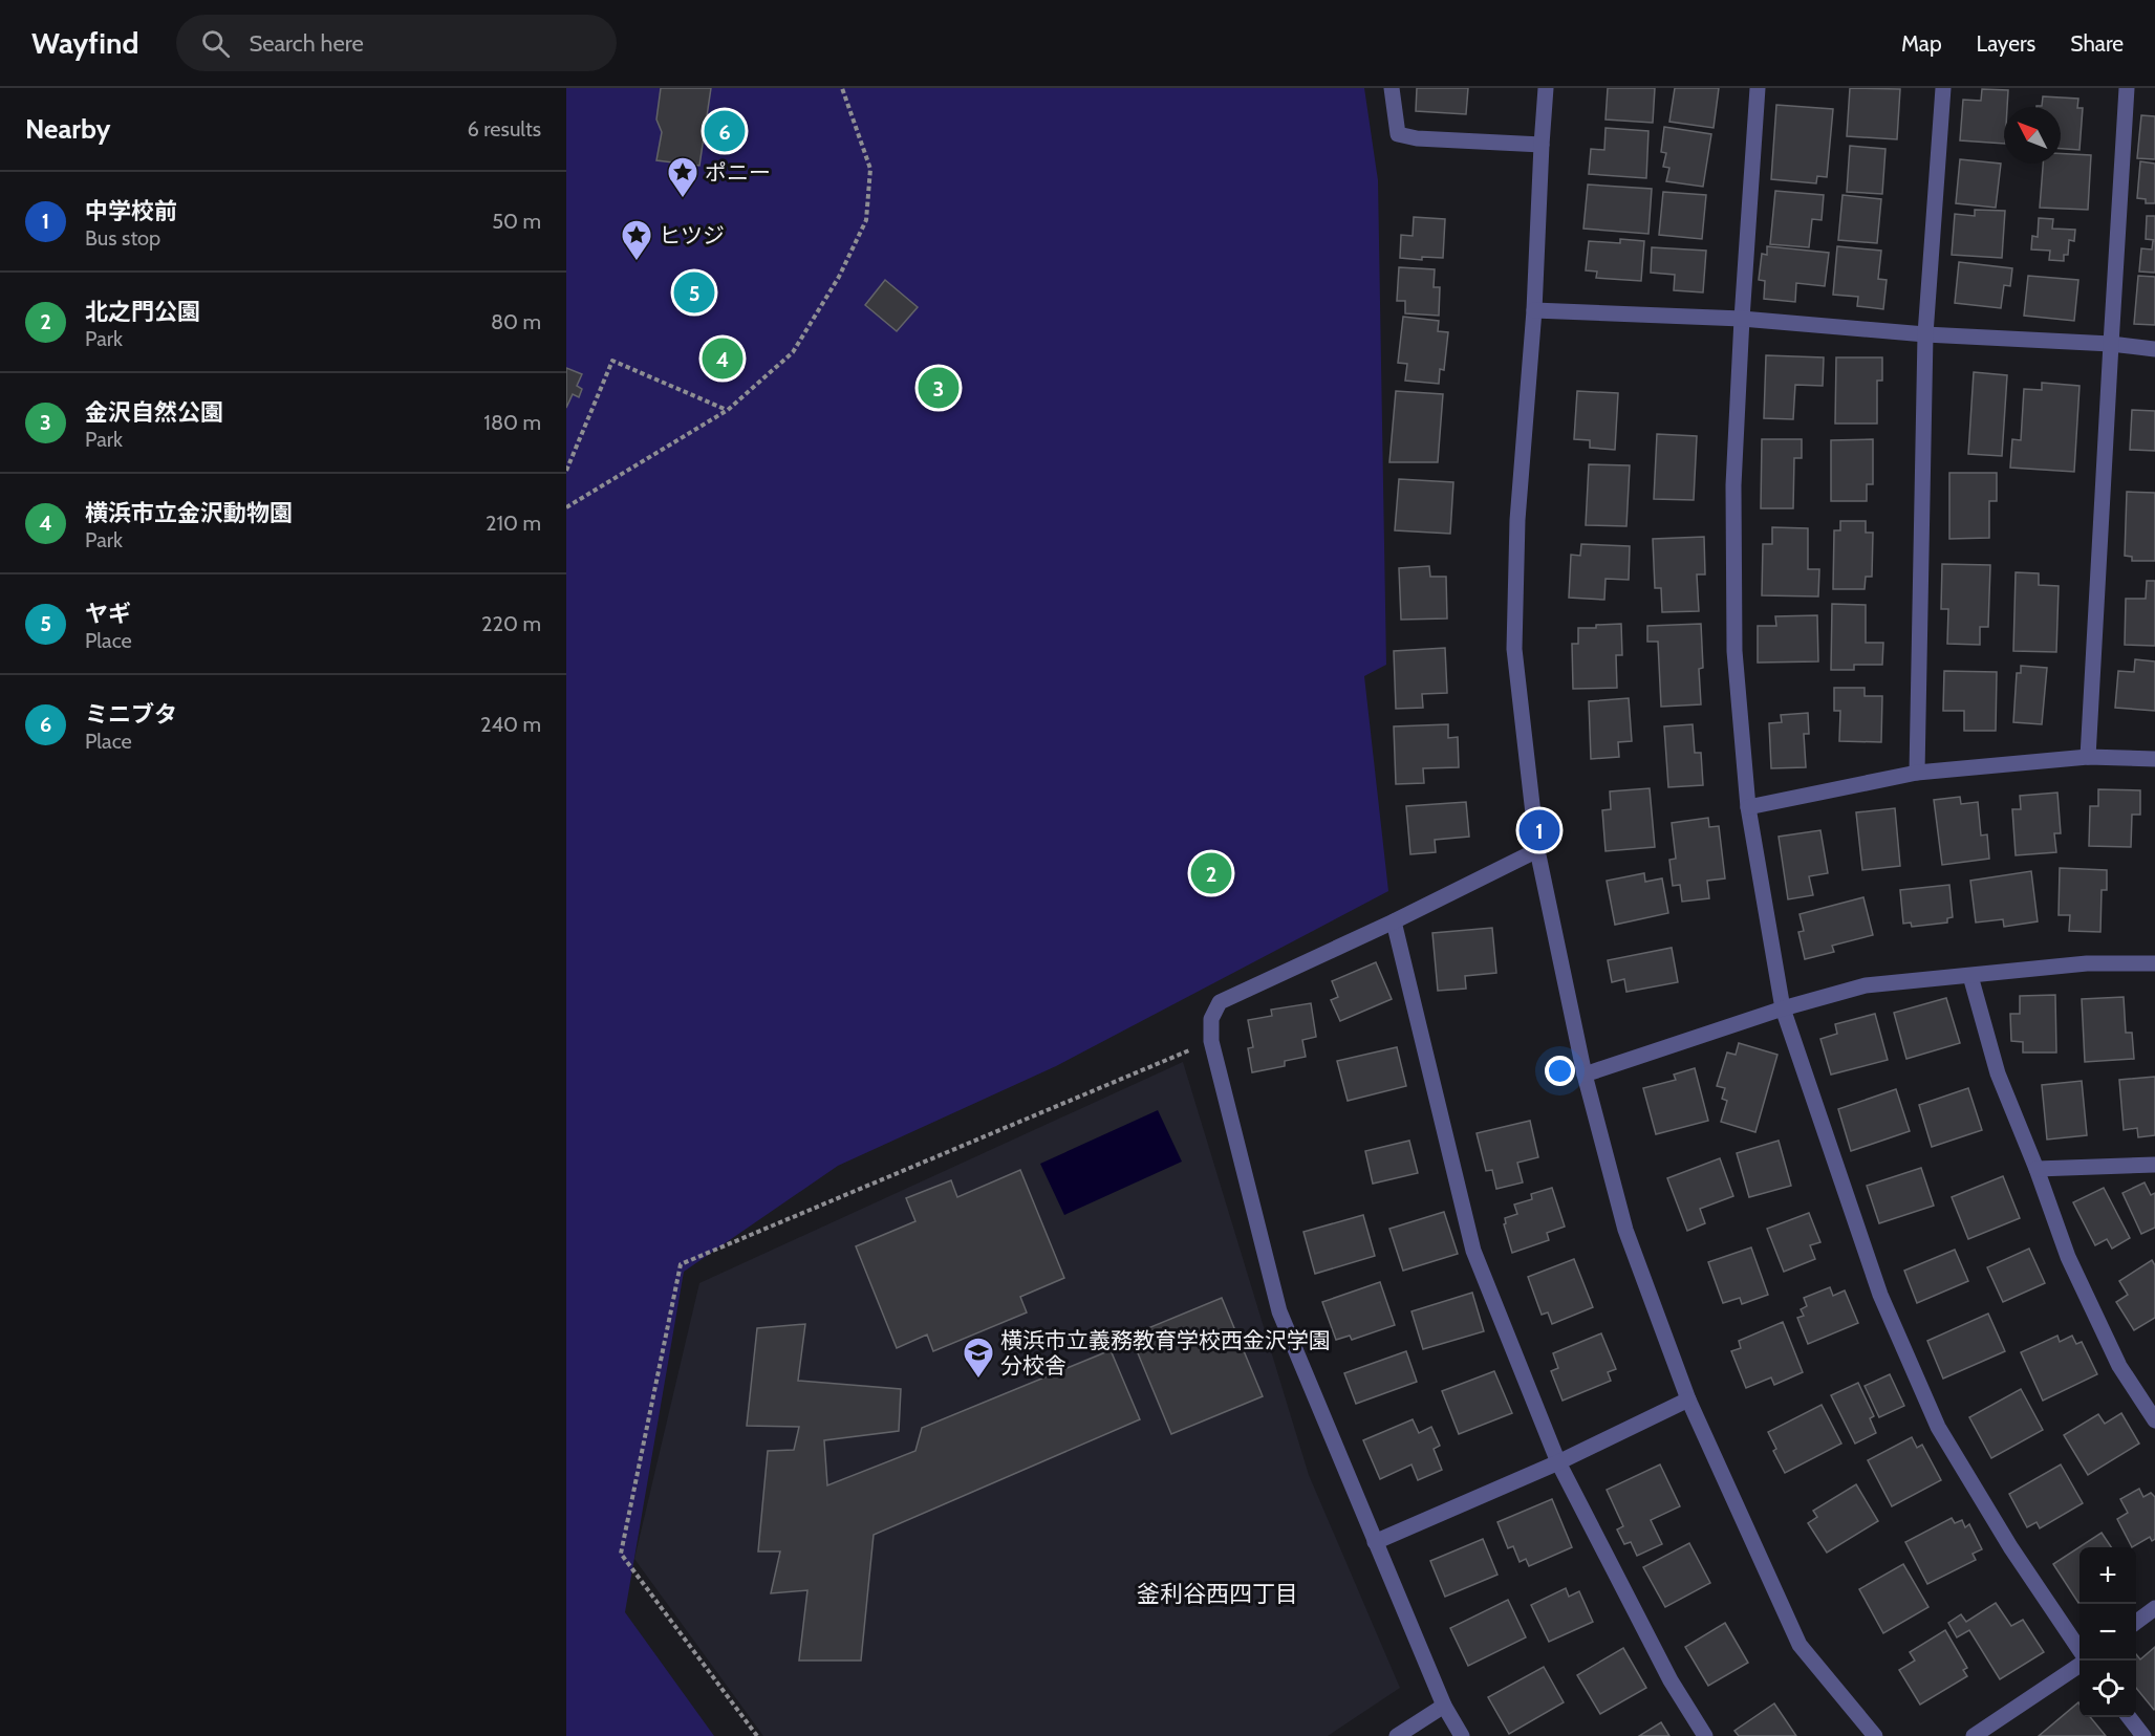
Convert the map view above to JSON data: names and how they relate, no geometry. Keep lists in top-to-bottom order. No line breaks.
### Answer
{"districts":["釜利谷西四丁目"],"places":{"place":["ポニー","ヒツジ"],"school or university":["横浜市立義務教育学校西金沢学園 分校舎"]},"north":"top left","page":{"header":"Wayfind","search":"Search here","nav":["Map","Layers","Share"],"heading":["Nearby","6 results"],"pins":["6","5","4","3","1","2"],"list":[{"mark":"1","name":"中学校前","note":"Bus stop","value":"50 m"},{"mark":"2","name":"北之門公園","note":"Park","value":"80 m"},{"mark":"3","name":"金沢自然公園","note":"Park","value":"180 m"},{"mark":"4","name":"横浜市立金沢動物園","note":"Park","value":"210 m"},{"mark":"5","name":"ヤギ","note":"Place","value":"220 m"},{"mark":"6","name":"ミニブタ","note":"Place","value":"240 m"}],"map_buttons":["+","−"]}}
